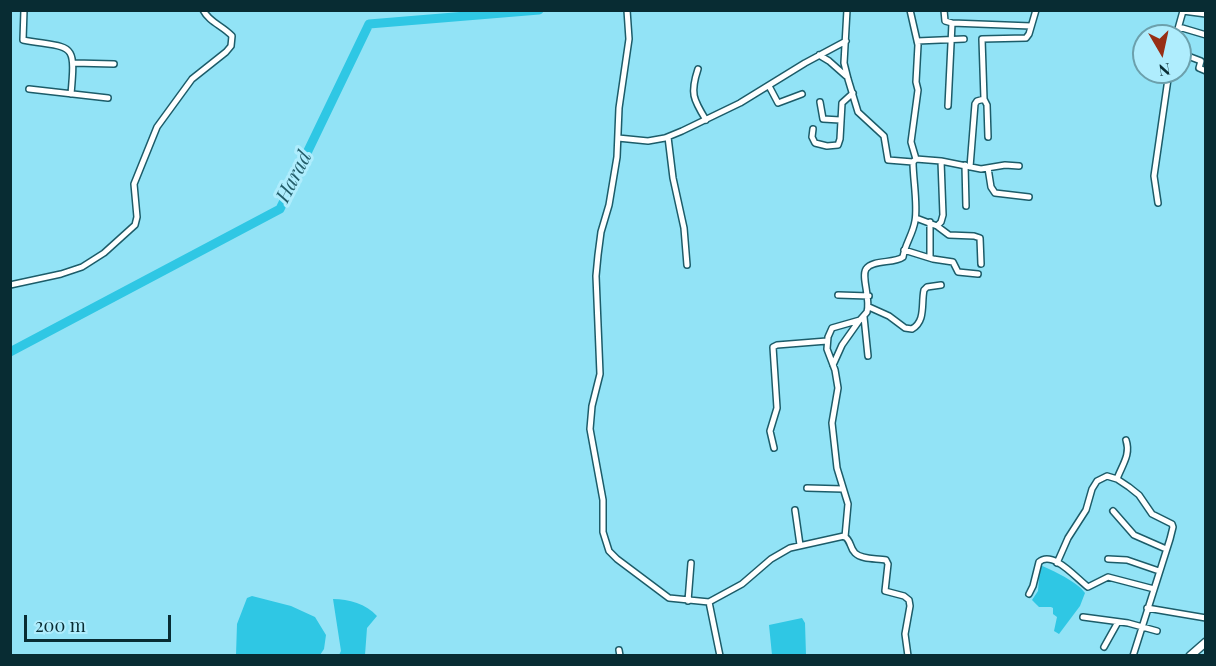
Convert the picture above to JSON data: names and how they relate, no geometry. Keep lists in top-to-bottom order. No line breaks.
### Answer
{"water":["Harad"],"scale_bar":"200 m","north":"bottom"}
